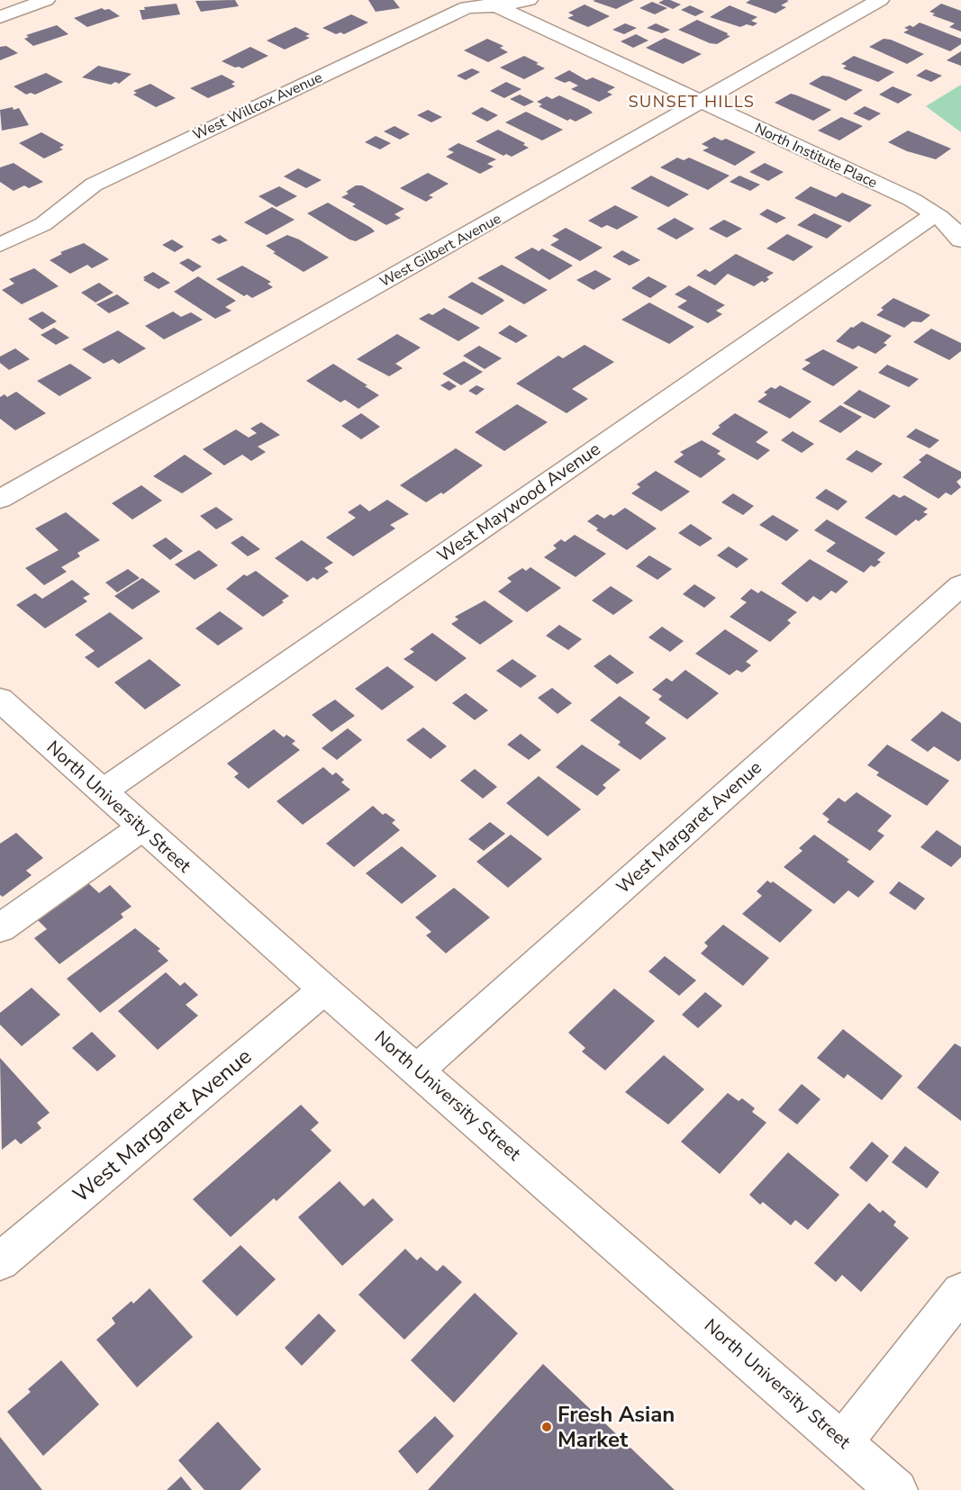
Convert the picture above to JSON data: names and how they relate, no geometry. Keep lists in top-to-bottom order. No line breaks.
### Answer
{"streets":{"street":["West Willcox Avenue","North Institute Place","West Gilbert Avenue","West Maywood Avenue","North University Street","West Margaret Avenue"]},"crossings":[["West Willcox Avenue","North Institute Place"],["North Institute Place","West Gilbert Avenue"],["North Institute Place","West Maywood Avenue"],["West Maywood Avenue","North University Street"],["North University Street","West Margaret Avenue"]],"districts":["SUNSET HILLS"],"places":["Fresh Asian Market"]}
